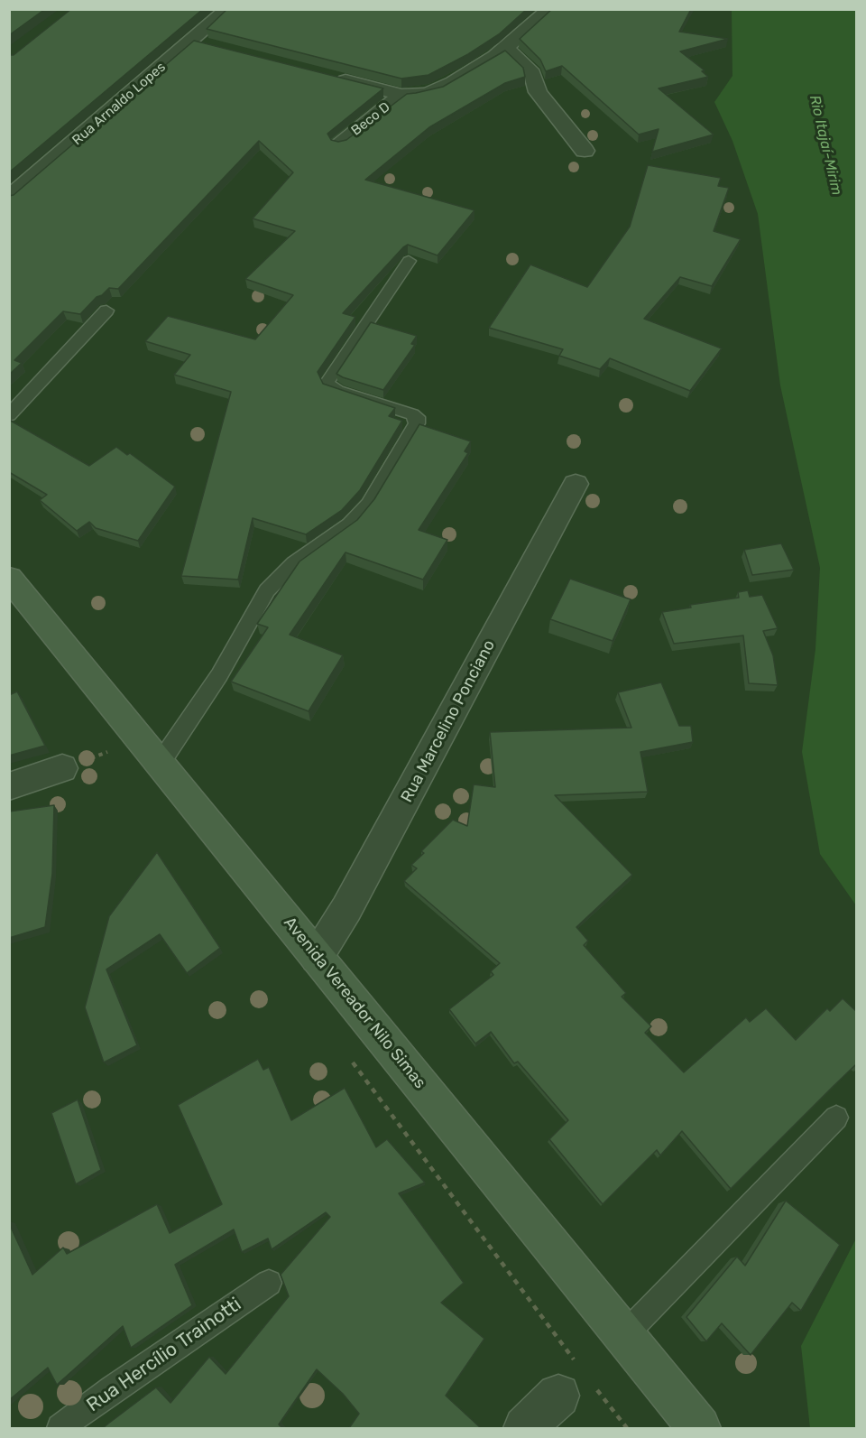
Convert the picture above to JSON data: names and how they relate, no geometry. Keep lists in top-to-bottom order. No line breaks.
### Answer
{"streets":{"main road":["Avenida Vereador Nilo Simas"],"street":["Rua Arnaldo Lopes","Beco D","Rua Marcelino Ponciano"],"lane":["Rua Hercílio Trainotti"]},"crossings":[["Rua Marcelino Ponciano","Avenida Vereador Nilo Simas"]],"water":["Rio Itajaí-Mirim"]}
